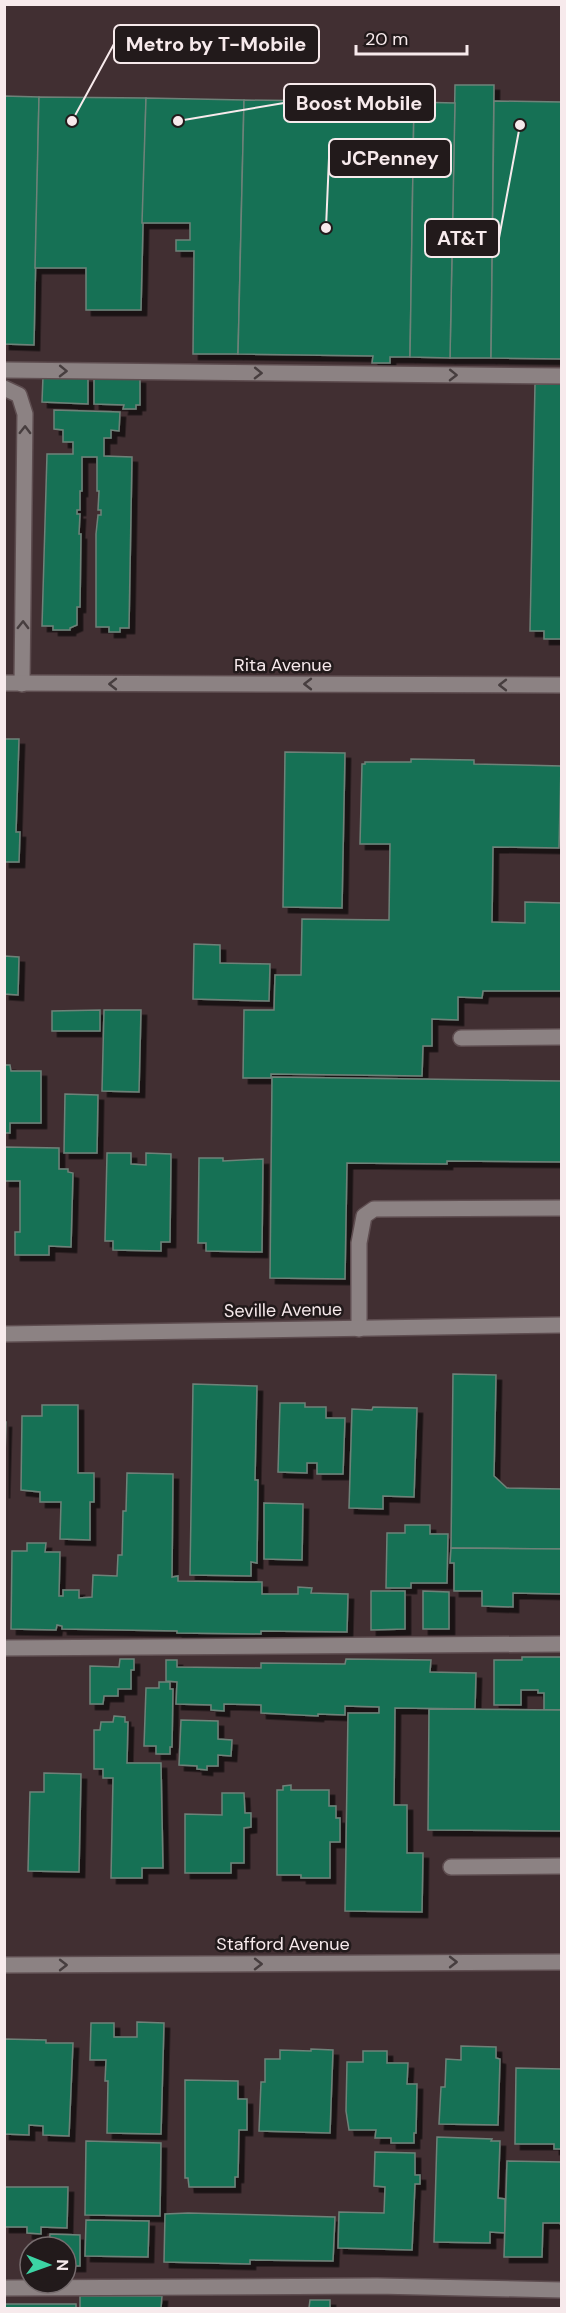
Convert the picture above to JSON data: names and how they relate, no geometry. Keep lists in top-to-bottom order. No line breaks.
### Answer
{"streets":{"street":["Rita Avenue","Seville Avenue","Stafford Avenue"]},"one_way":["Rita Avenue","Stafford Avenue"],"places":["Metro by T-Mobile","Boost Mobile","AT&T","JCPenney"],"scale_bar":"20 m","north":"right"}
